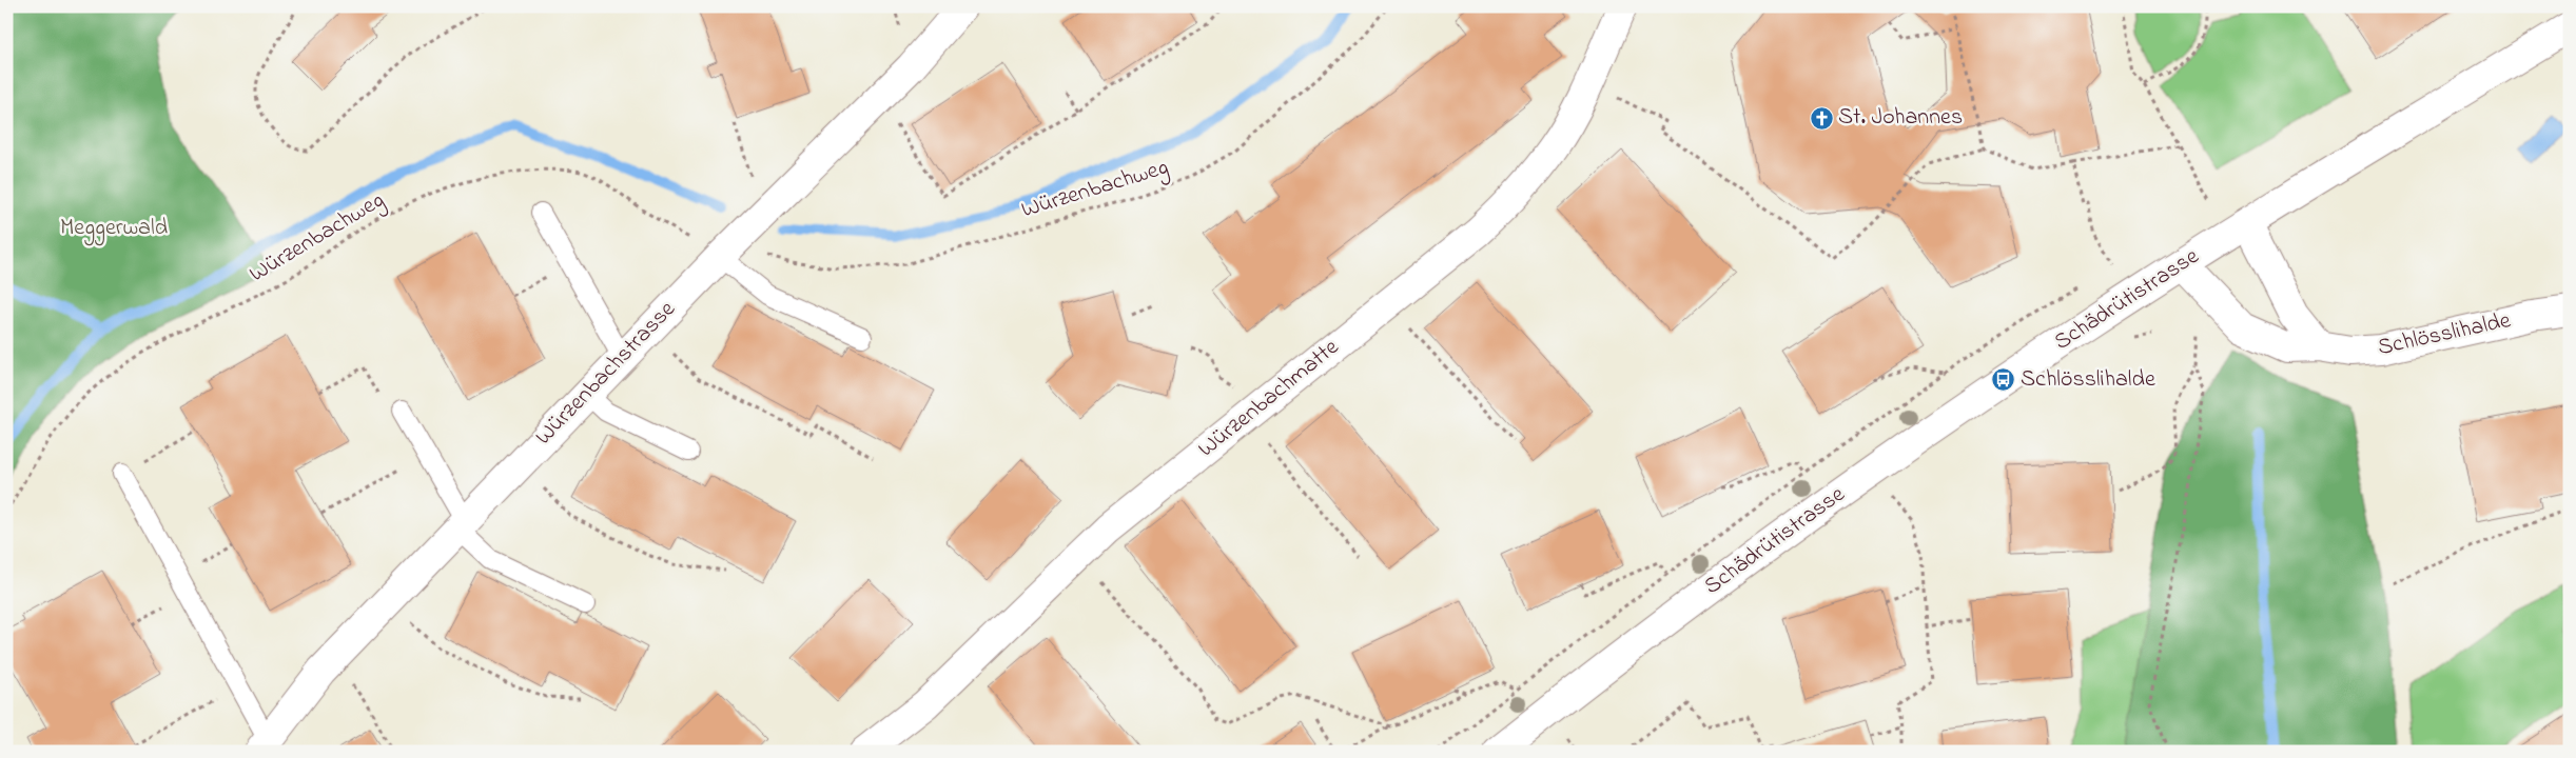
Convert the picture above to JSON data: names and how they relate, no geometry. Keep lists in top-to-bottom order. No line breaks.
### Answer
{"streets":{"street":["Schädrütistrasse","Schlösslihalde","Würzenbachstrasse","Würzenbachmatte"],"path":["Würzenbachweg"]},"crossings":[["Würzenbachweg","Würzenbachstrasse"],["Schädrütistrasse","Schlösslihalde"]],"parks":["Meggerwald"],"places":{"church":["St. Johannes"],"bus stop":["Schlösslihalde"]}}
